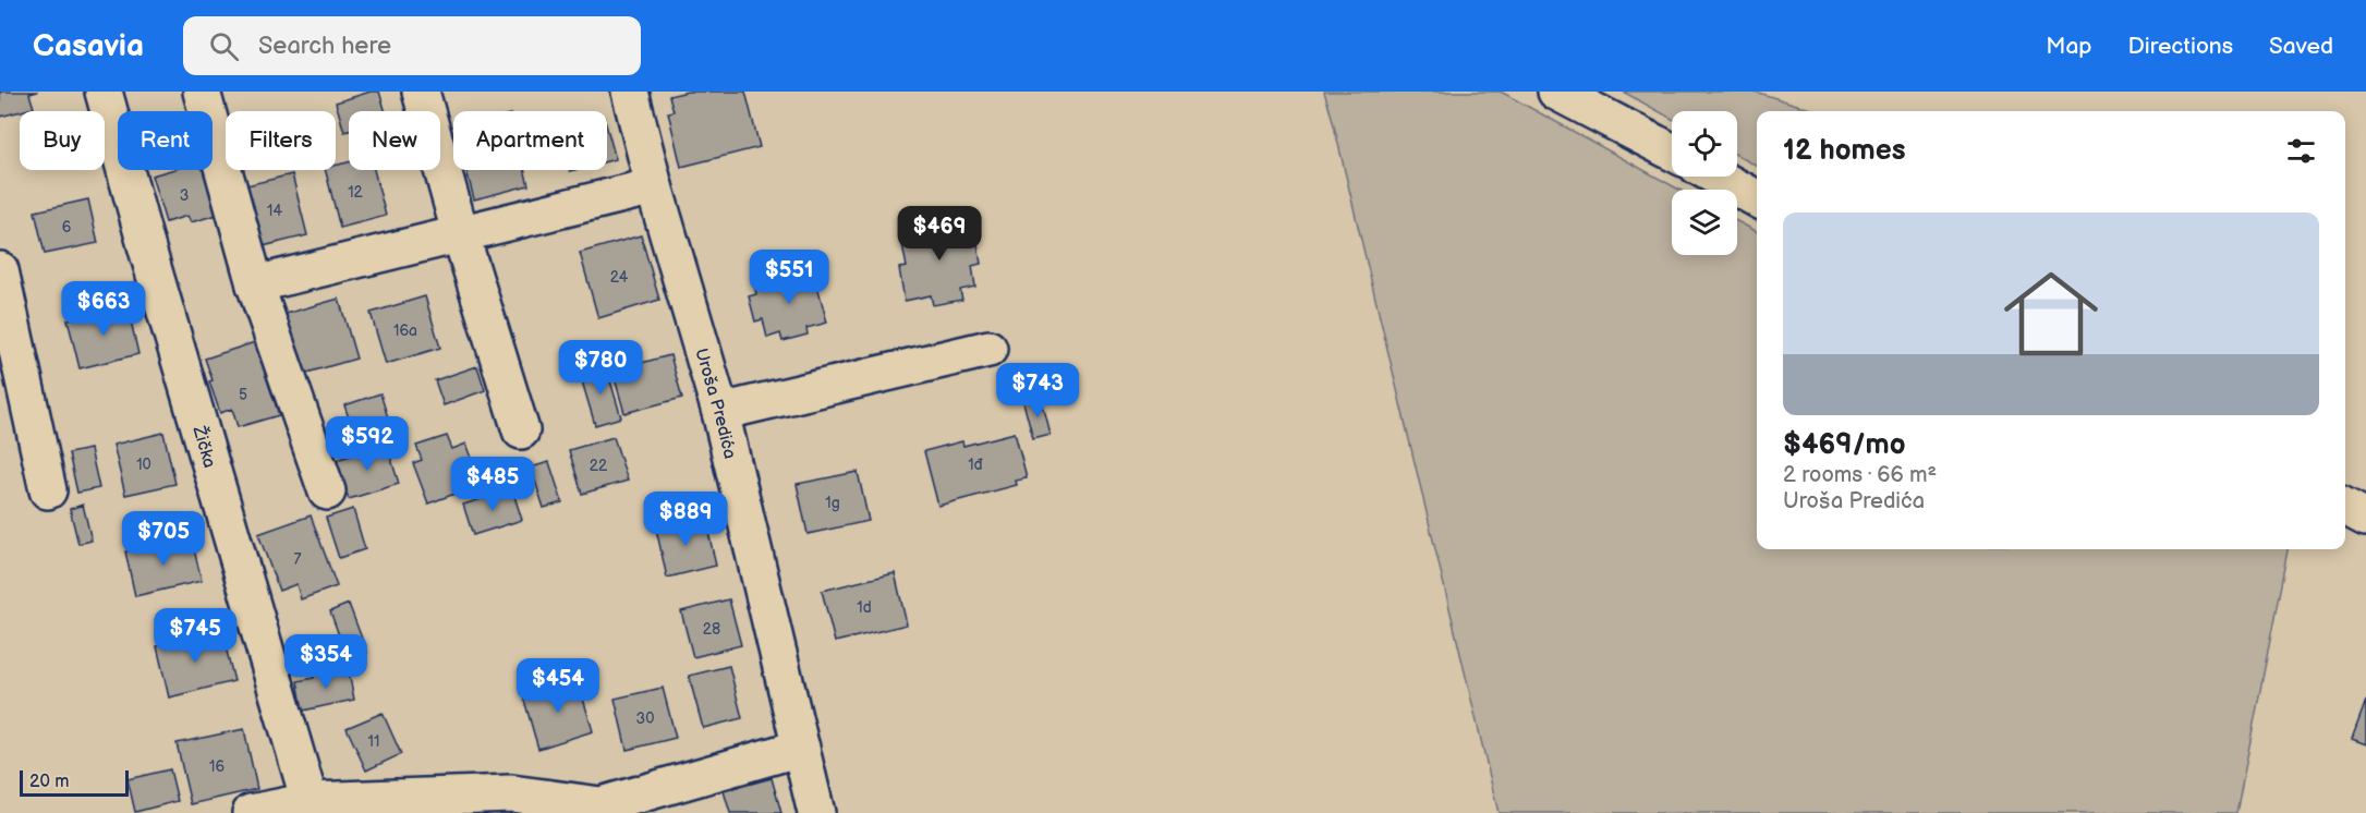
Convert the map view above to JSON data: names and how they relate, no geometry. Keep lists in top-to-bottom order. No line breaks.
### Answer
{"streets":{"street":["Uroša Predića","Žička"]},"house_numbers":["12","3","14","6","24","16a","5","10","1đ","22","1g","7","1d","28","30","11","16"],"scale_bar":"20 m","page":{"header":"Casavia","search":"Search here","nav":["Map","Directions","Saved"],"chip":["Buy","Rent","Filters","New","Apartment"],"heading":"12 homes","list":[{"name":"$469/mo","note":"2 rooms · 66 m² · Uroša Predića"}],"price":["$469","$551","$663","$780","$743","$592","$485","$889","$705","$745","$354","$454"],"scale":"20 m"}}
